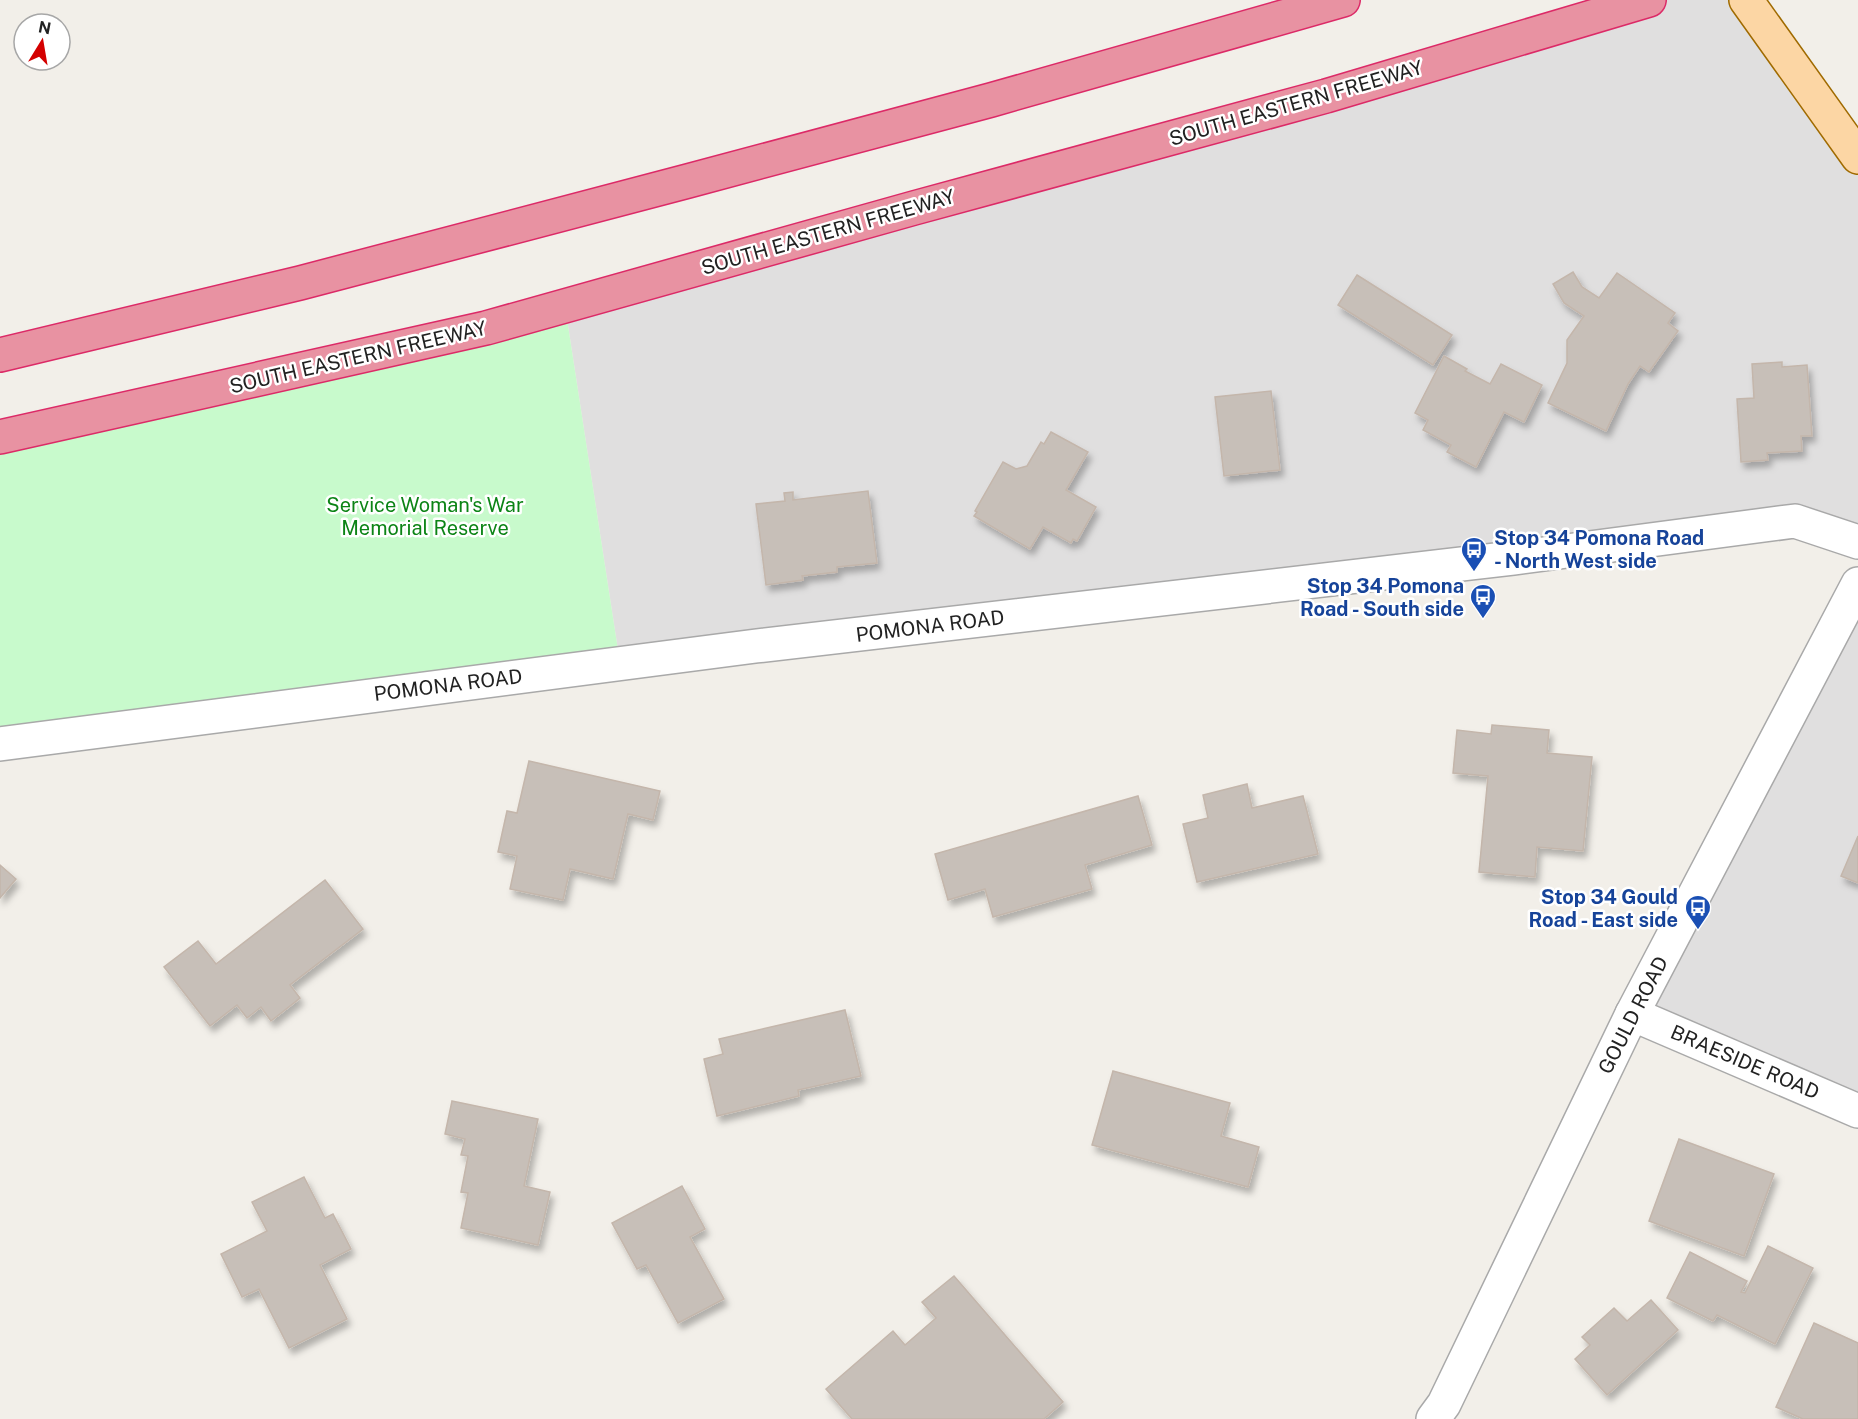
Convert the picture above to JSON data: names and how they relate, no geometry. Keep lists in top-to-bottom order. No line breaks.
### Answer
{"streets":{"highway":["SOUTH EASTERN FREEWAY"],"street":["POMONA ROAD","GOULD ROAD","BRAESIDE ROAD"]},"crossings":[["GOULD ROAD","BRAESIDE ROAD"]],"parks":["Service Woman's War Memorial Reserve"],"places":{"bus stop":["Stop 34 Pomona Road - North West side","Stop 34 Pomona Road - South side","Stop 34 Gould Road - East side"]},"north":"top"}
